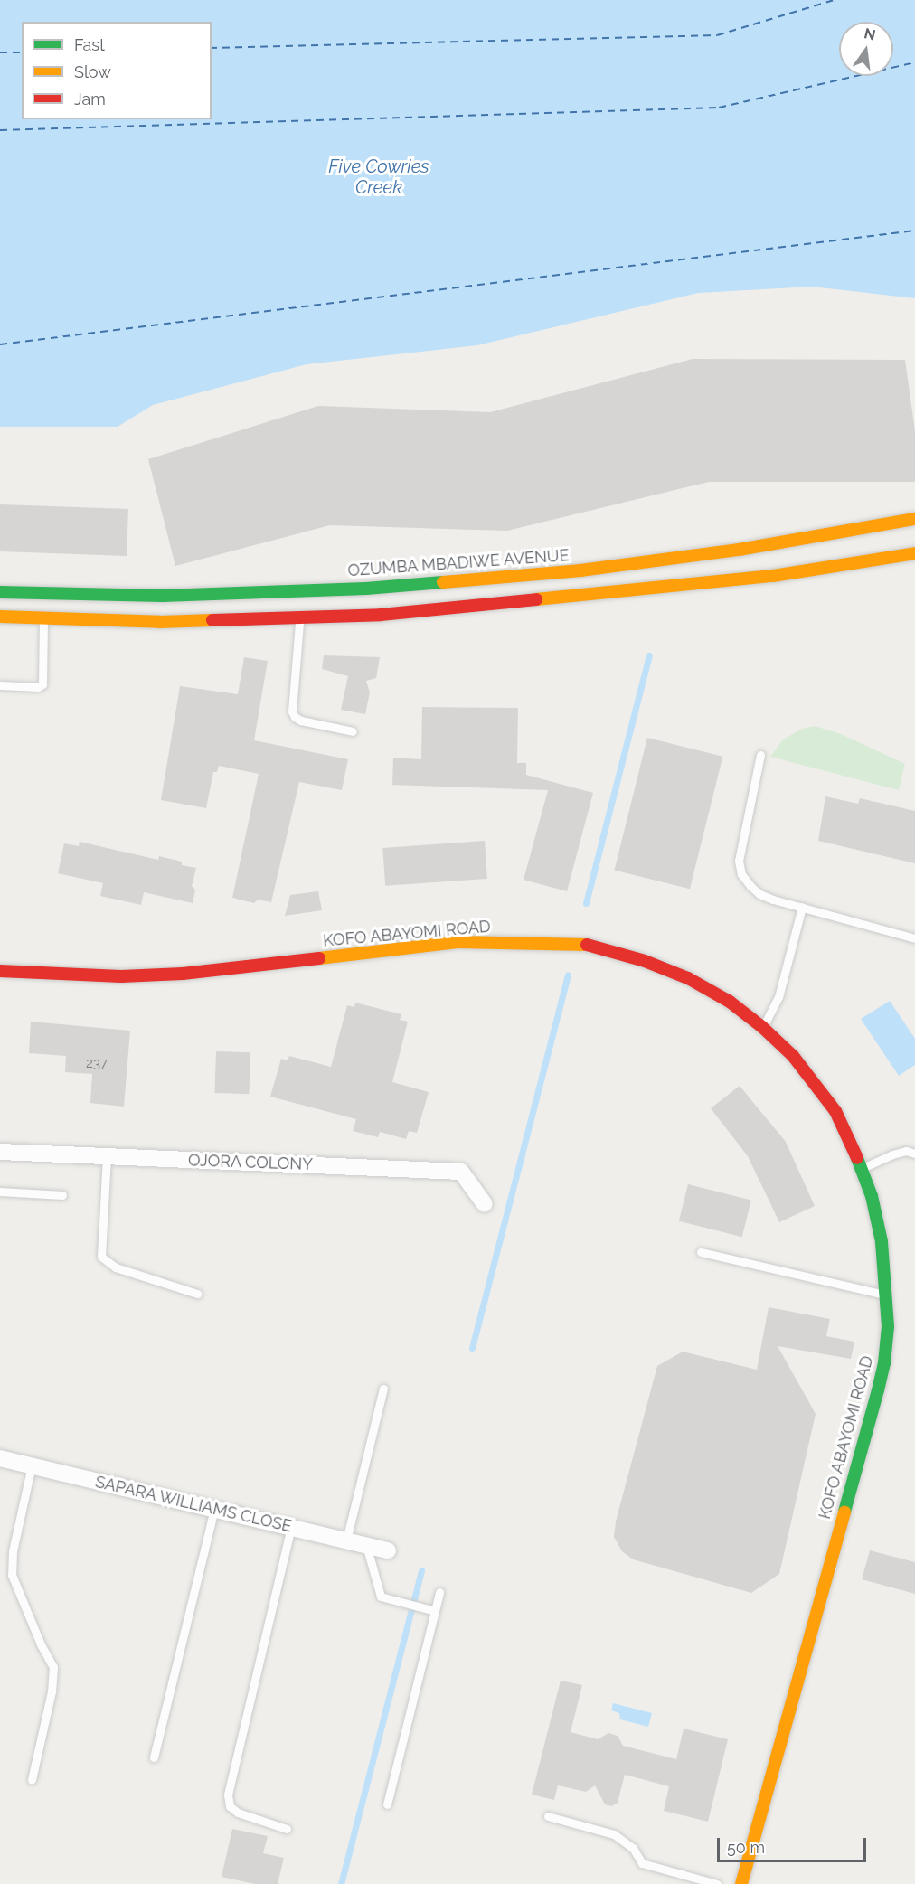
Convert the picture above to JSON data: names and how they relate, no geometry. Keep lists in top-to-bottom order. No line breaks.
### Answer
{"streets":{"main road":["OZUMBA MBADIWE AVENUE","KOFO ABAYOMI ROAD"],"street":["OJORA COLONY","SAPARA WILLIAMS CLOSE"]},"water":["Five Cowries Creek"],"house_numbers":["237"],"legend":["Fast","Slow","Jam"],"scale_bar":"50 m","north":"top"}
